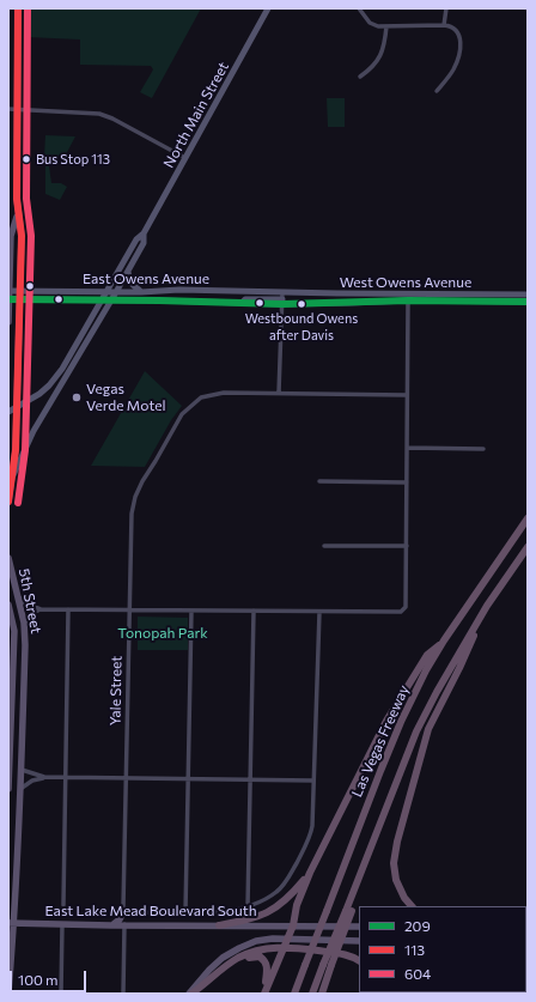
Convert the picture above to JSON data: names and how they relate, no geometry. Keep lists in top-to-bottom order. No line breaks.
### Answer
{"streets":{"highway":["Las Vegas Freeway"],"main road":["North Main Street","East Owens Avenue","West Owens Avenue","5th Street","East Lake Mead Boulevard South"],"street":["Yale Street"]},"crossings":[["North Main Street","East Owens Avenue"],["East Owens Avenue","West Owens Avenue"],["5th Street","East Lake Mead Boulevard South"]],"parks":["Tonopah Park"],"places":["Bus Stop 113","Westbound Owens after Davis","Vegas Verde Motel"],"lines":["transit line 113","transit line 604","transit line 209"],"legend":["209","113","604"],"scale_bar":"100 m"}
